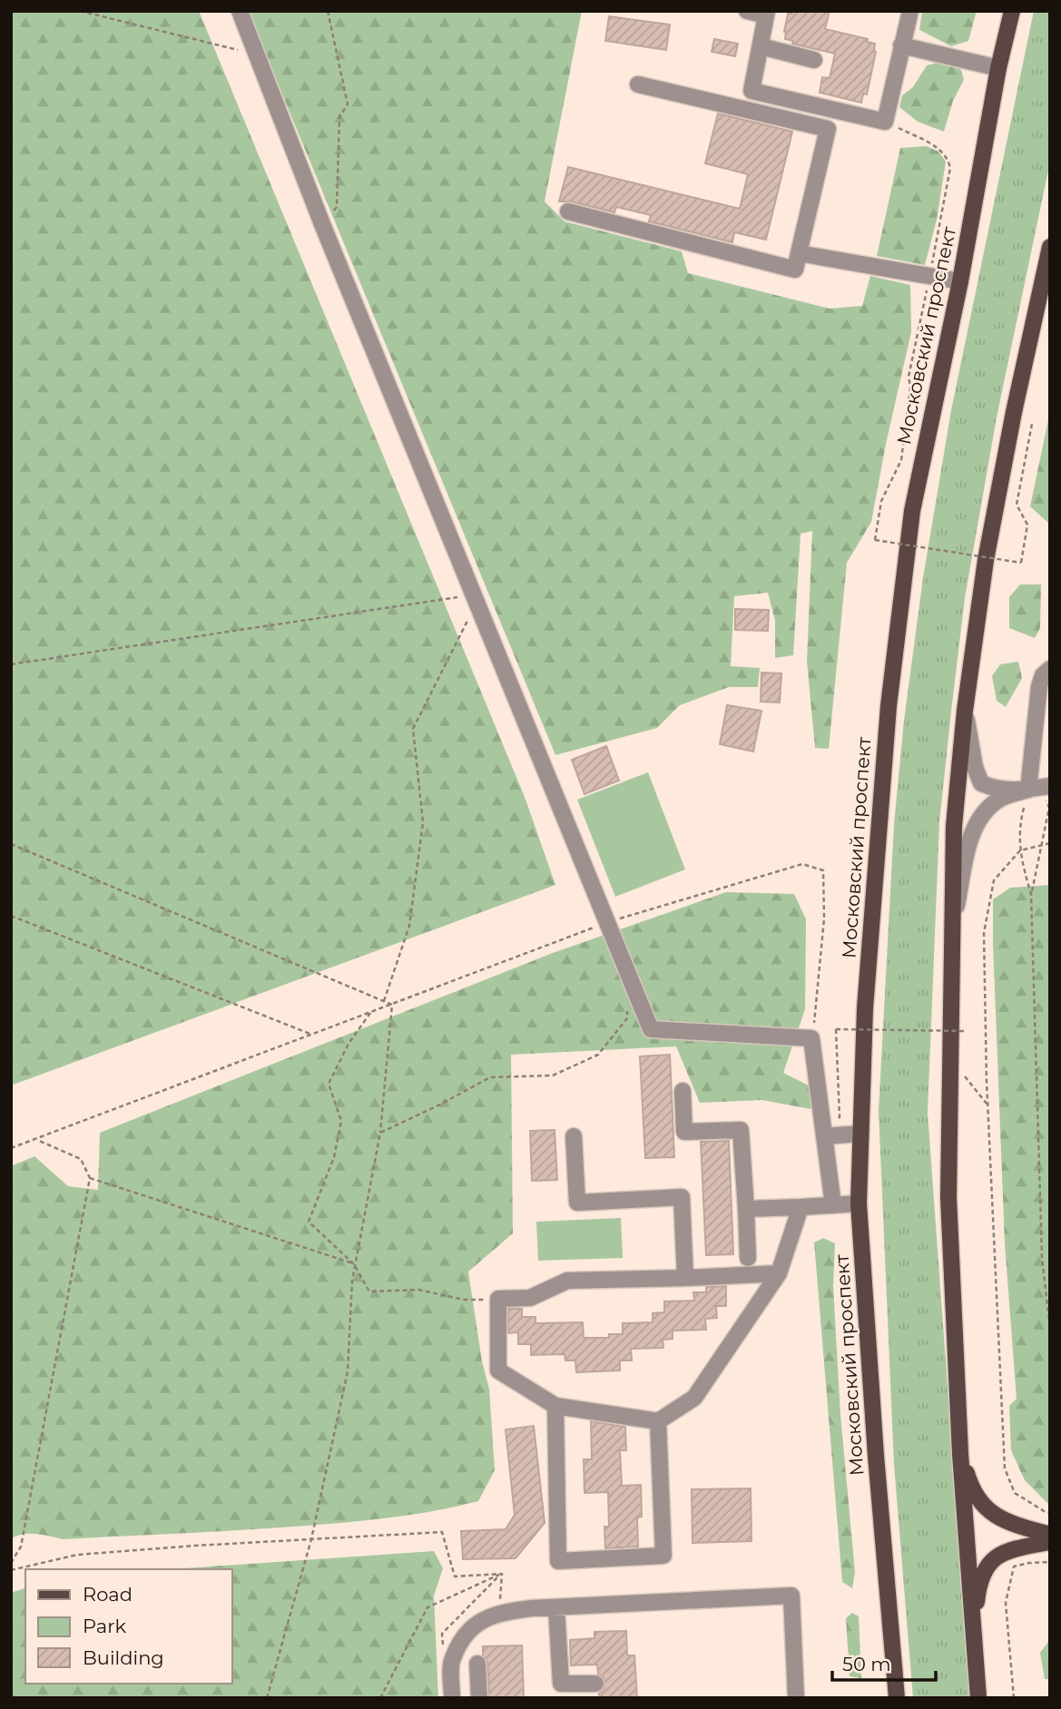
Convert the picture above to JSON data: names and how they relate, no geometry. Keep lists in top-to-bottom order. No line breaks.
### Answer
{"streets":{"main road":["Московский проспект"]},"legend":["Road","Park","Building"],"scale_bar":"50 m"}
